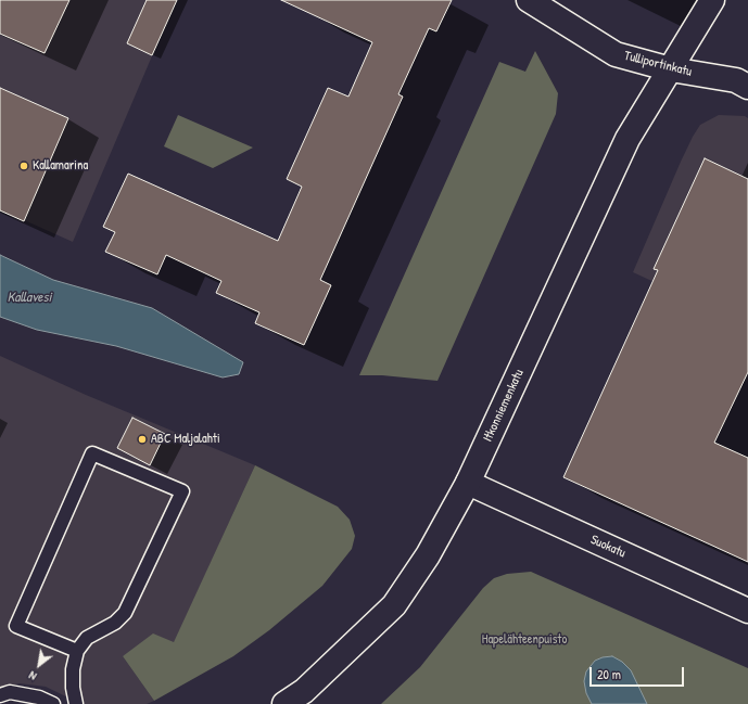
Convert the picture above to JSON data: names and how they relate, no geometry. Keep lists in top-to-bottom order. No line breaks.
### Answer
{"streets":{"main road":["Tulliportinkatu","Itkonniemenkatu","Suokatu"]},"crossings":[["Tulliportinkatu","Itkonniemenkatu"],["Itkonniemenkatu","Suokatu"]],"water":["Kallavesi"],"parks":["Hapelähteenpuisto"],"places":["Kallamarina","ABC Maljalahti"],"scale_bar":"20 m","north":"bottom left"}
